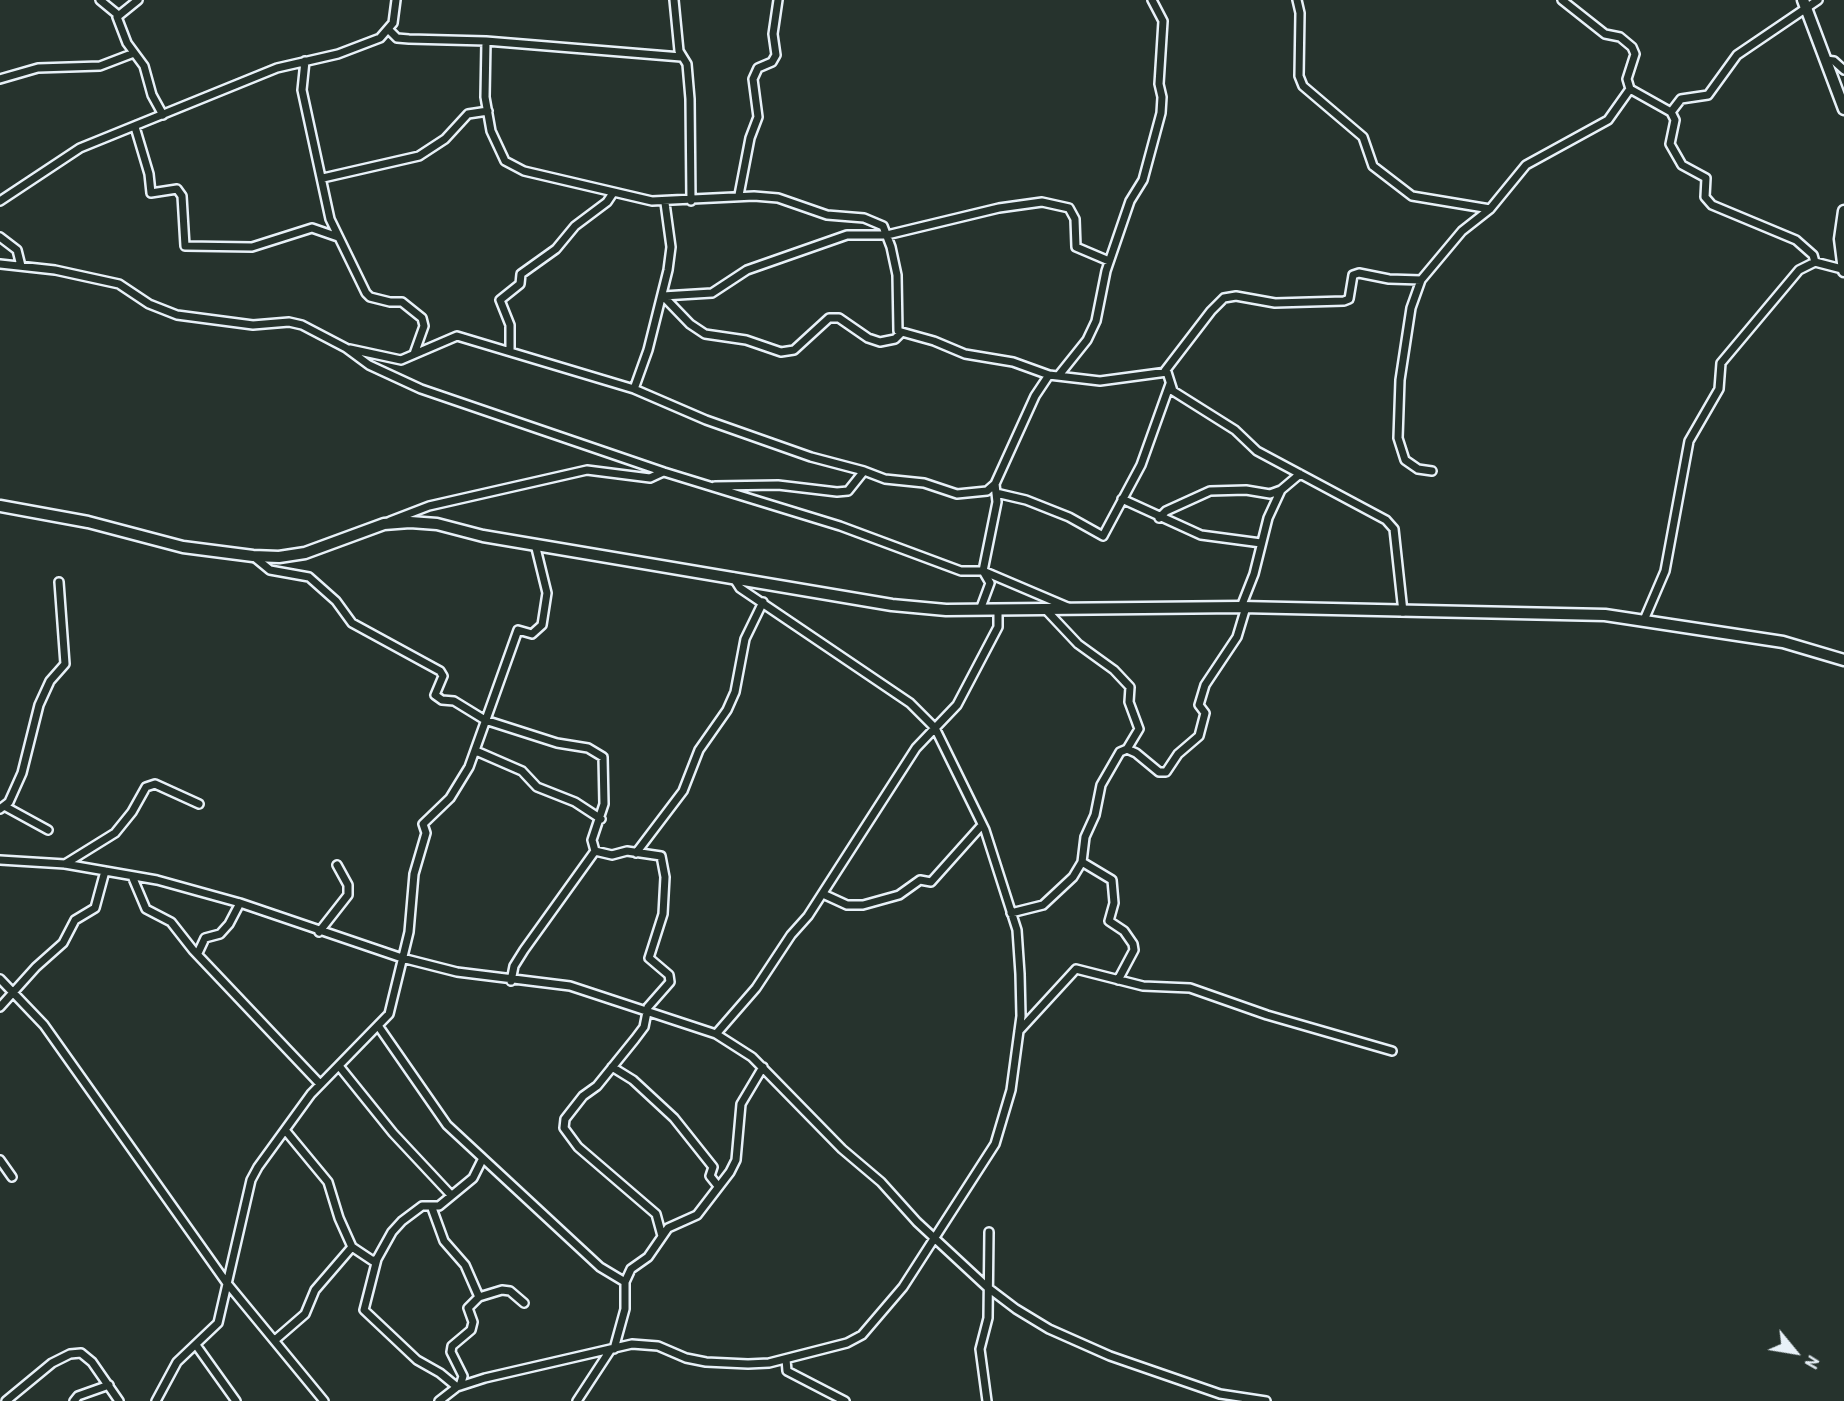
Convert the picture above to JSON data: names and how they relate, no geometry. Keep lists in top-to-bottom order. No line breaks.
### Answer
{"north":"bottom right"}
